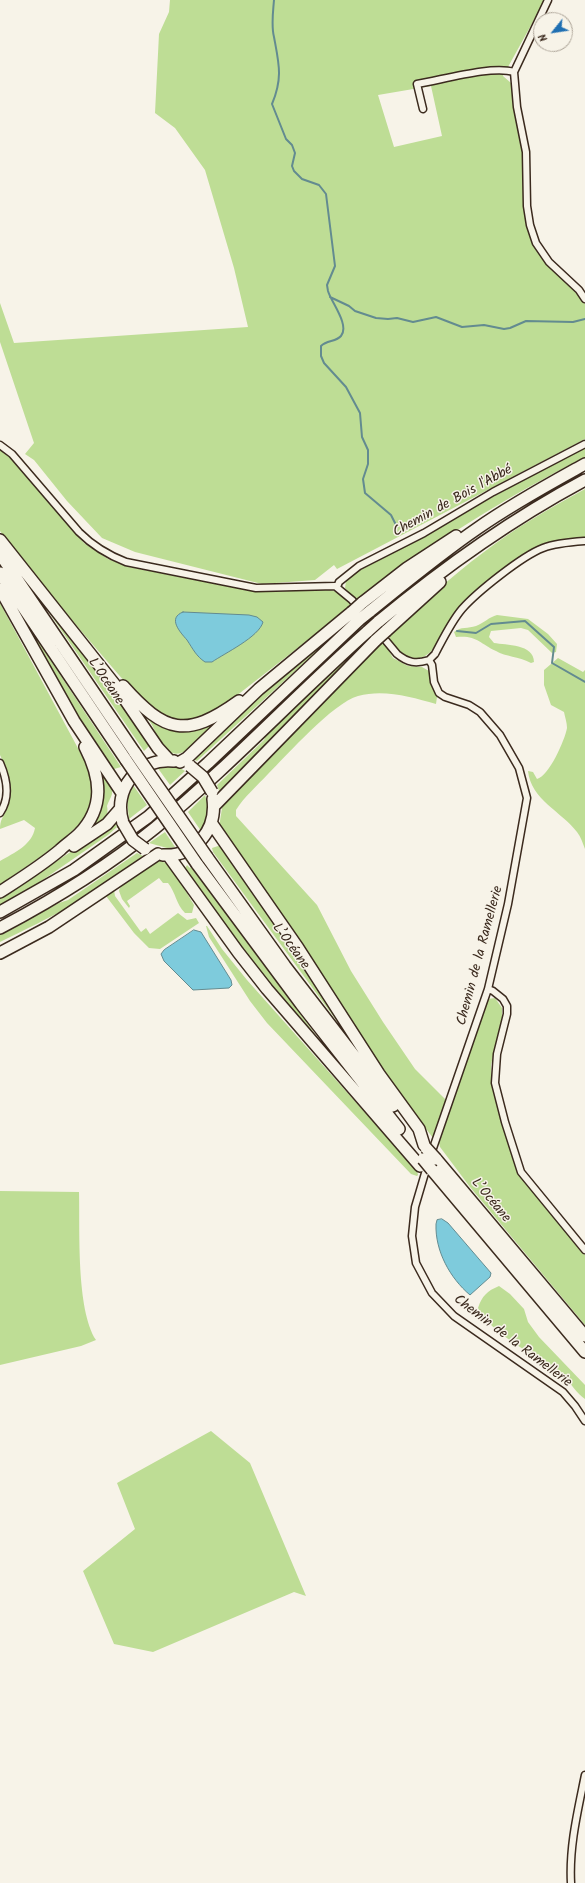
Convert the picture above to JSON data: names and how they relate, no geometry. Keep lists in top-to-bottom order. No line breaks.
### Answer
{"streets":{"highway":["L’Océane"],"street":["Chemin de Bois l'Abbé","Chemin de la Ramellerie"]},"north":"bottom left"}
